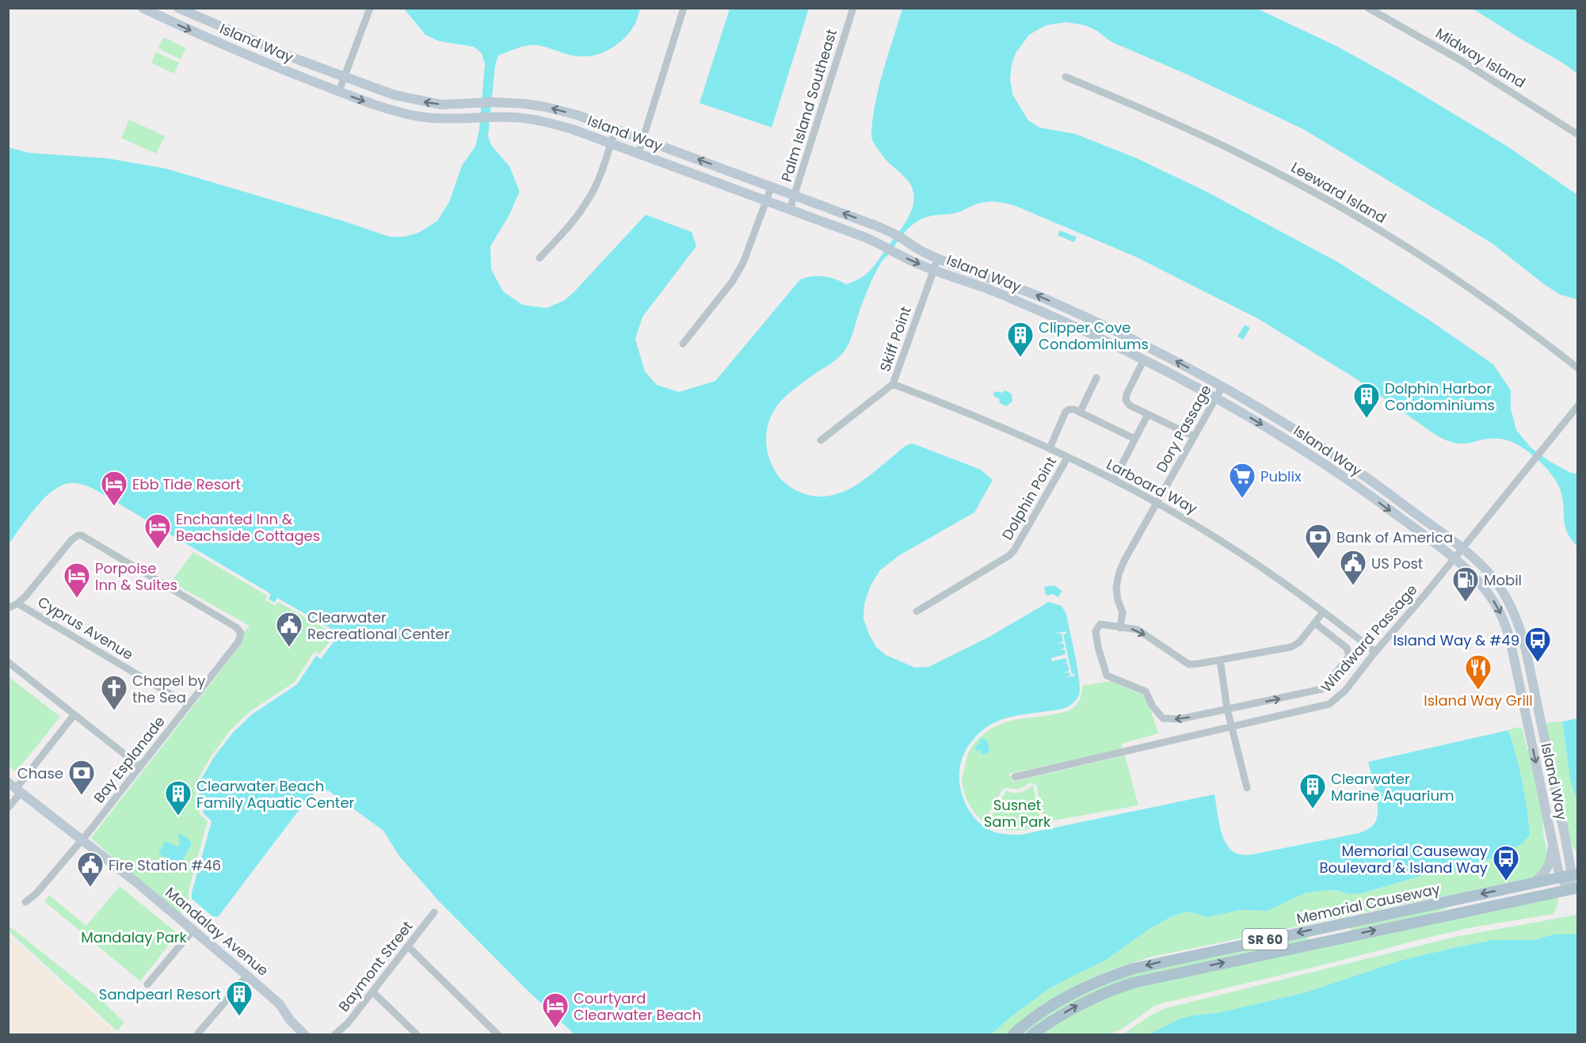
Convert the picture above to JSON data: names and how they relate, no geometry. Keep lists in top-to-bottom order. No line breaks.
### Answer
{"streets":{"main road":["Memorial Causeway","SR 60"],"street":["Island Way","Midway Island","Palm Island Southeast","Leeward Island","Skiff Point","Dory Passage","Larboard Way","Dolphin Point","Cyprus Avenue","Windward Passage","Bay Esplanade","Mandalay Avenue","Baymont Street"]},"crossings":[["Island Way","Palm Island Southeast"],["Island Way","Skiff Point"],["Island Way","Dory Passage"],["Island Way","Windward Passage"],["Island Way","Memorial Causeway"],["Skiff Point","Larboard Way"],["Dory Passage","Larboard Way"],["Larboard Way","Dolphin Point"],["Larboard Way","Windward Passage"],["Cyprus Avenue","Bay Esplanade"],["Bay Esplanade","Mandalay Avenue"]],"parks":["Susnet Sam Park","Mandalay Park"],"places":{"building":["Clipper Cove Condominiums","Dolphin Harbor Condominiums","Clearwater Marine Aquarium","Clearwater Beach Family Aquatic Center","Sandpearl Resort"],"supermarket":["Publix"],"hotel":["Ebb Tide Resort","Enchanted Inn & Beachside Cottages","Porpoise Inn & Suites","Courtyard Clearwater Beach"],"bank":["Bank of America","Chase"],"public building":["US Post","Clearwater Recreational Center","Fire Station #46"],"fuel station":["Mobil"],"bus stop":["Island Way & #49","Memorial Causeway Boulevard & Island Way"],"restaurant":["Island Way Grill"],"church":["Chapel by the Sea"]}}
